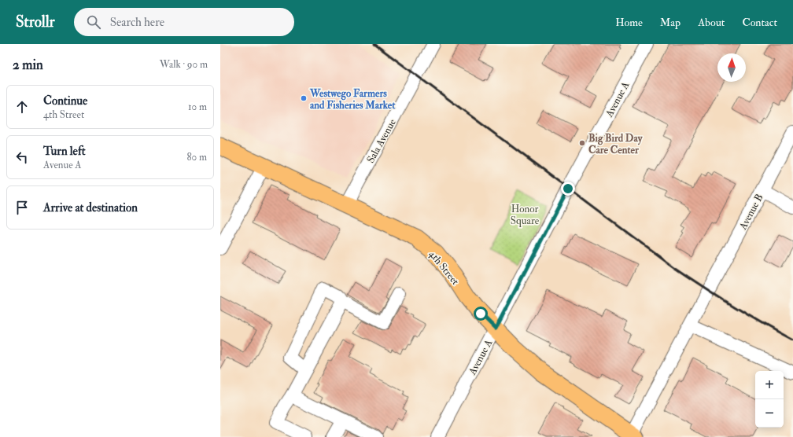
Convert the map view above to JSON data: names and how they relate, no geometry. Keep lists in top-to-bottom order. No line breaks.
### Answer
{"streets":{"main road":["4th Street"],"street":["Avenue A","Sala Avenue","Avenue B"]},"crossings":[["Avenue A","4th Street"],["Sala Avenue","4th Street"]],"parks":["Honor Square"],"places":["Westwego Farmers and Fisheries Market","Big Bird Day Care Center"],"north":"top","page":{"header":"Strollr","search":"Search here","nav":["Home","Map","About","Contact"],"heading":["2 min","Walk · 90 m"],"list":[["Continue","4th Street","10 m"],["Turn left","Avenue A","80 m"],"Arrive at destination"],"map_buttons":["+","−"]}}
